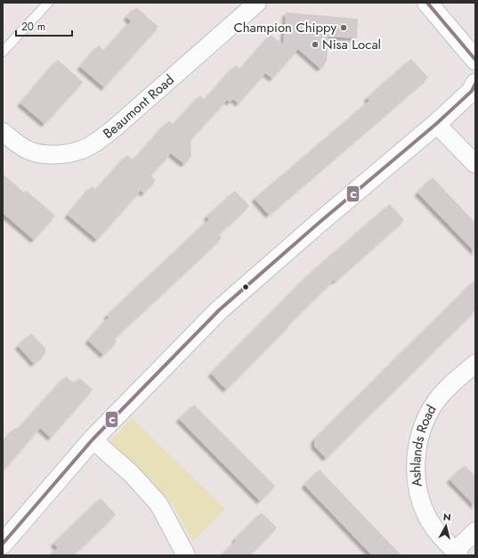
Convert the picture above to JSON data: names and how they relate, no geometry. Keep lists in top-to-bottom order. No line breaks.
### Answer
{"streets":{"street":["Beaumont Road","Ashlands Road"]},"places":["Champion Chippy","Nisa Local"],"lines":["transit line C"],"scale_bar":"20 m","north":"top"}
